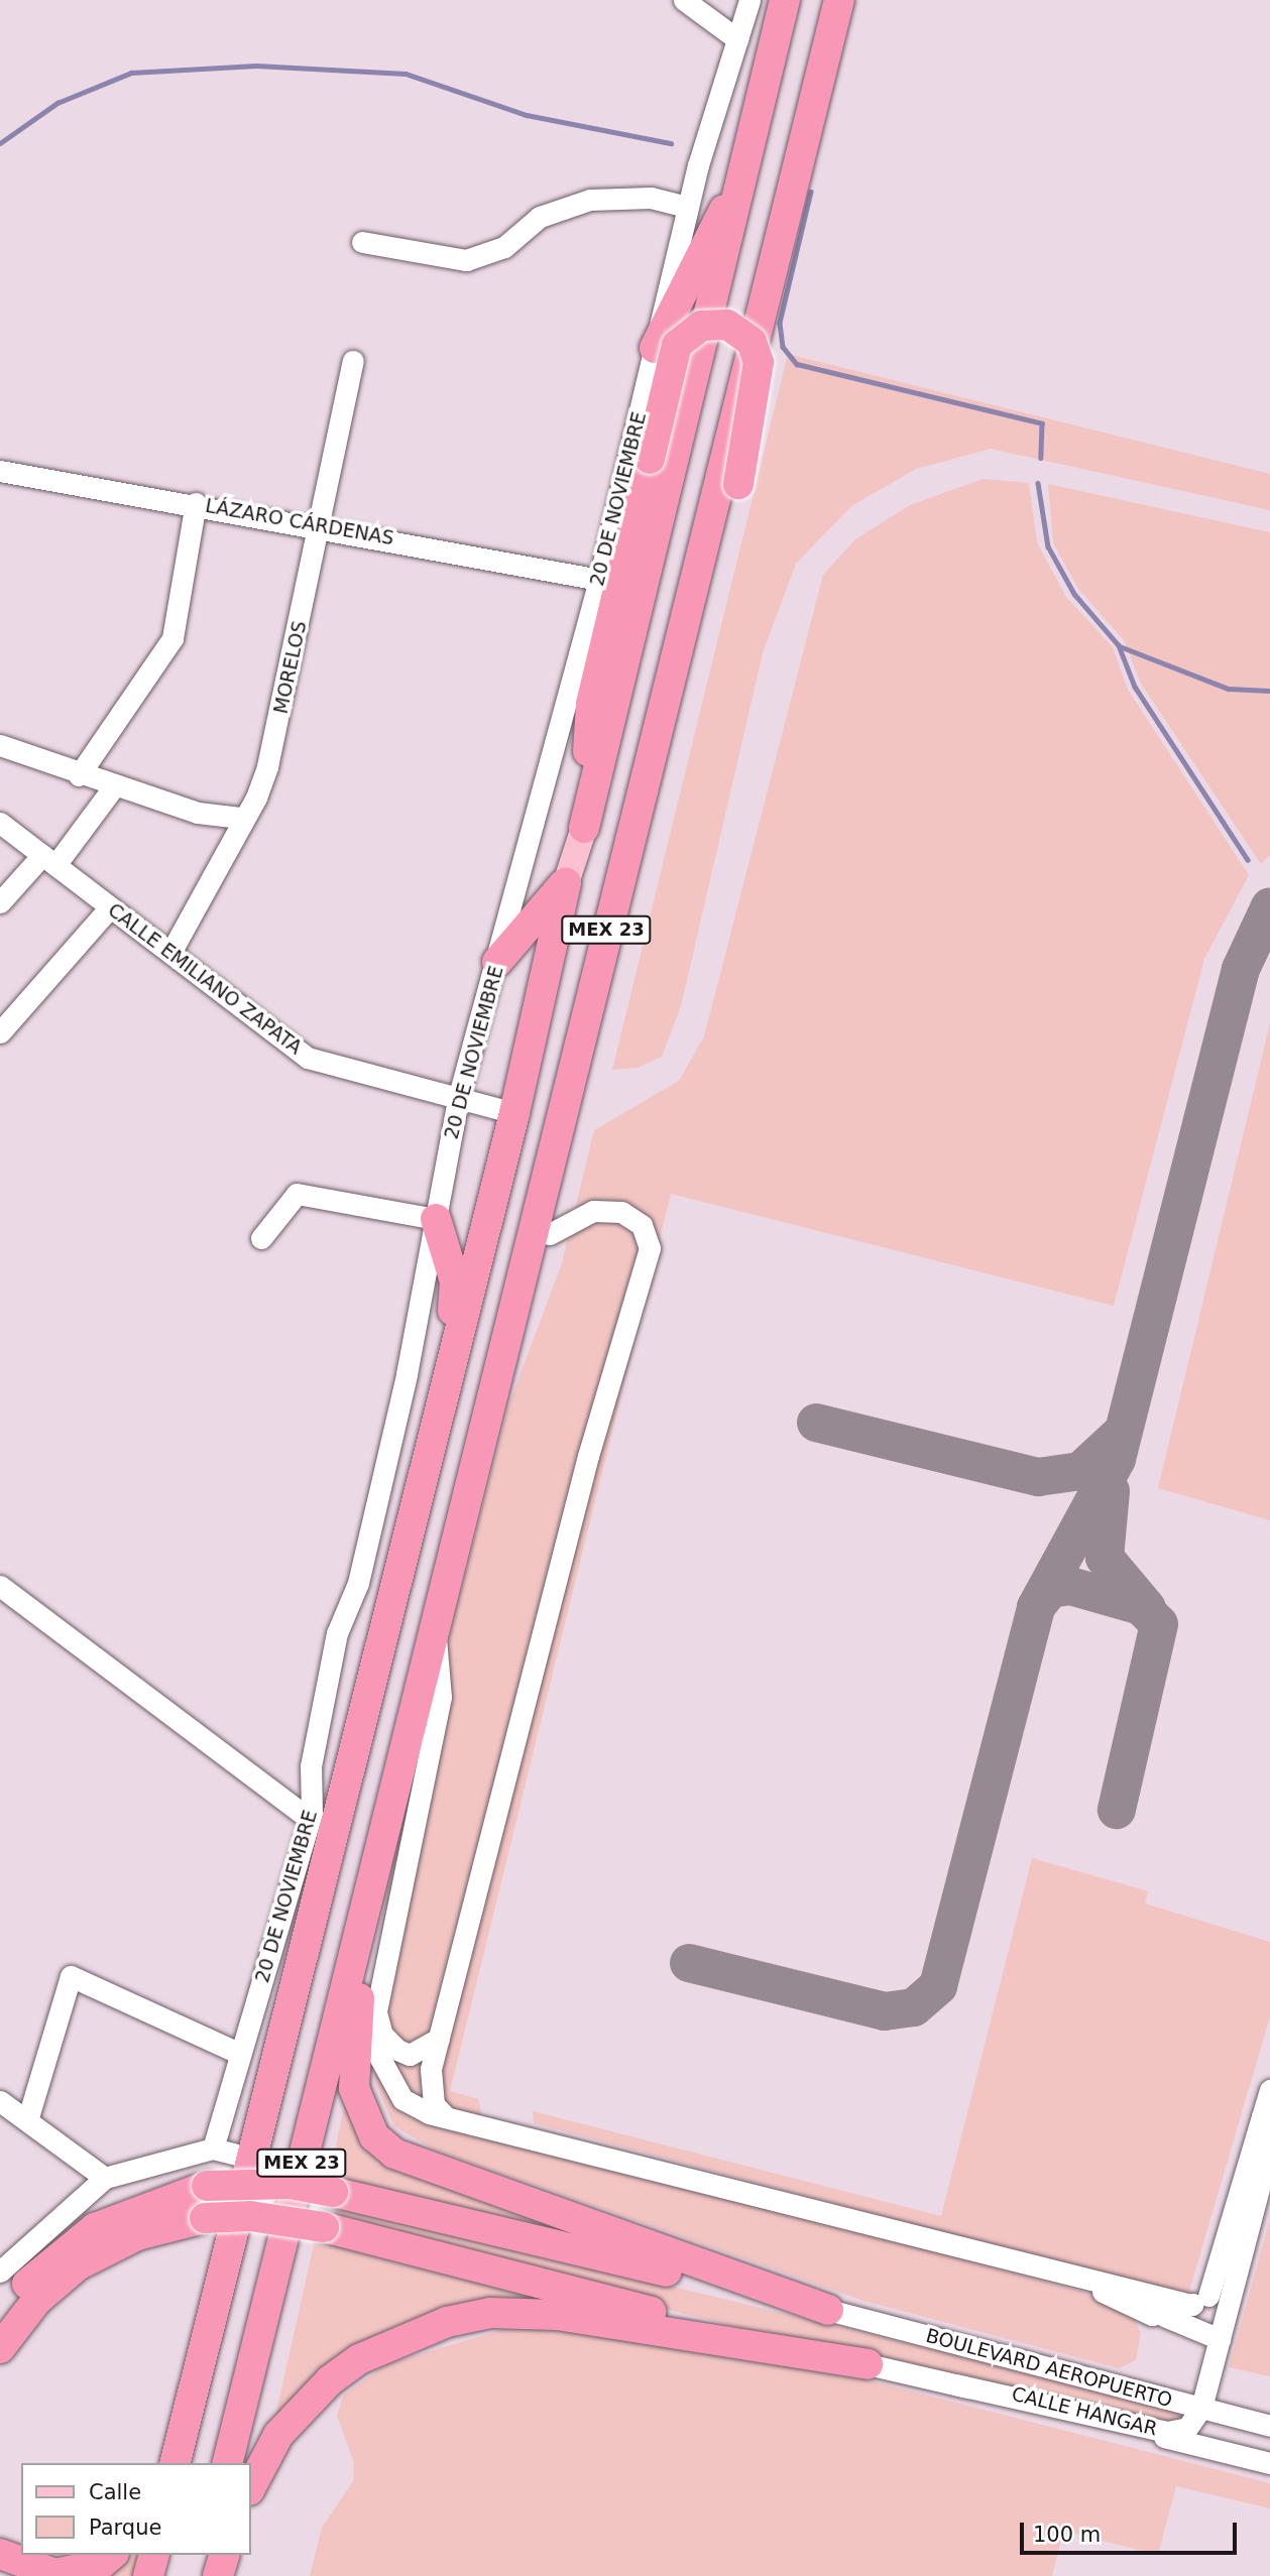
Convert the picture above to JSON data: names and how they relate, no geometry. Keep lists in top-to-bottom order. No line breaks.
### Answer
{"streets":{"highway":["MEX 23"],"street":["20 DE NOVIEMBRE","LÁZARO CÁRDENAS","MORELOS","CALLE EMILIANO ZAPATA","BOULEVARD AEROPUERTO","CALLE HANGAR"]},"crossings":[["20 DE NOVIEMBRE","LÁZARO CÁRDENAS"],["20 DE NOVIEMBRE","CALLE EMILIANO ZAPATA"],["LÁZARO CÁRDENAS","MORELOS"],["MORELOS","CALLE EMILIANO ZAPATA"],["MEX 23","CALLE EMILIANO ZAPATA"],["BOULEVARD AEROPUERTO","CALLE HANGAR"]],"legend":["Calle","Parque"],"scale_bar":"100 m"}
